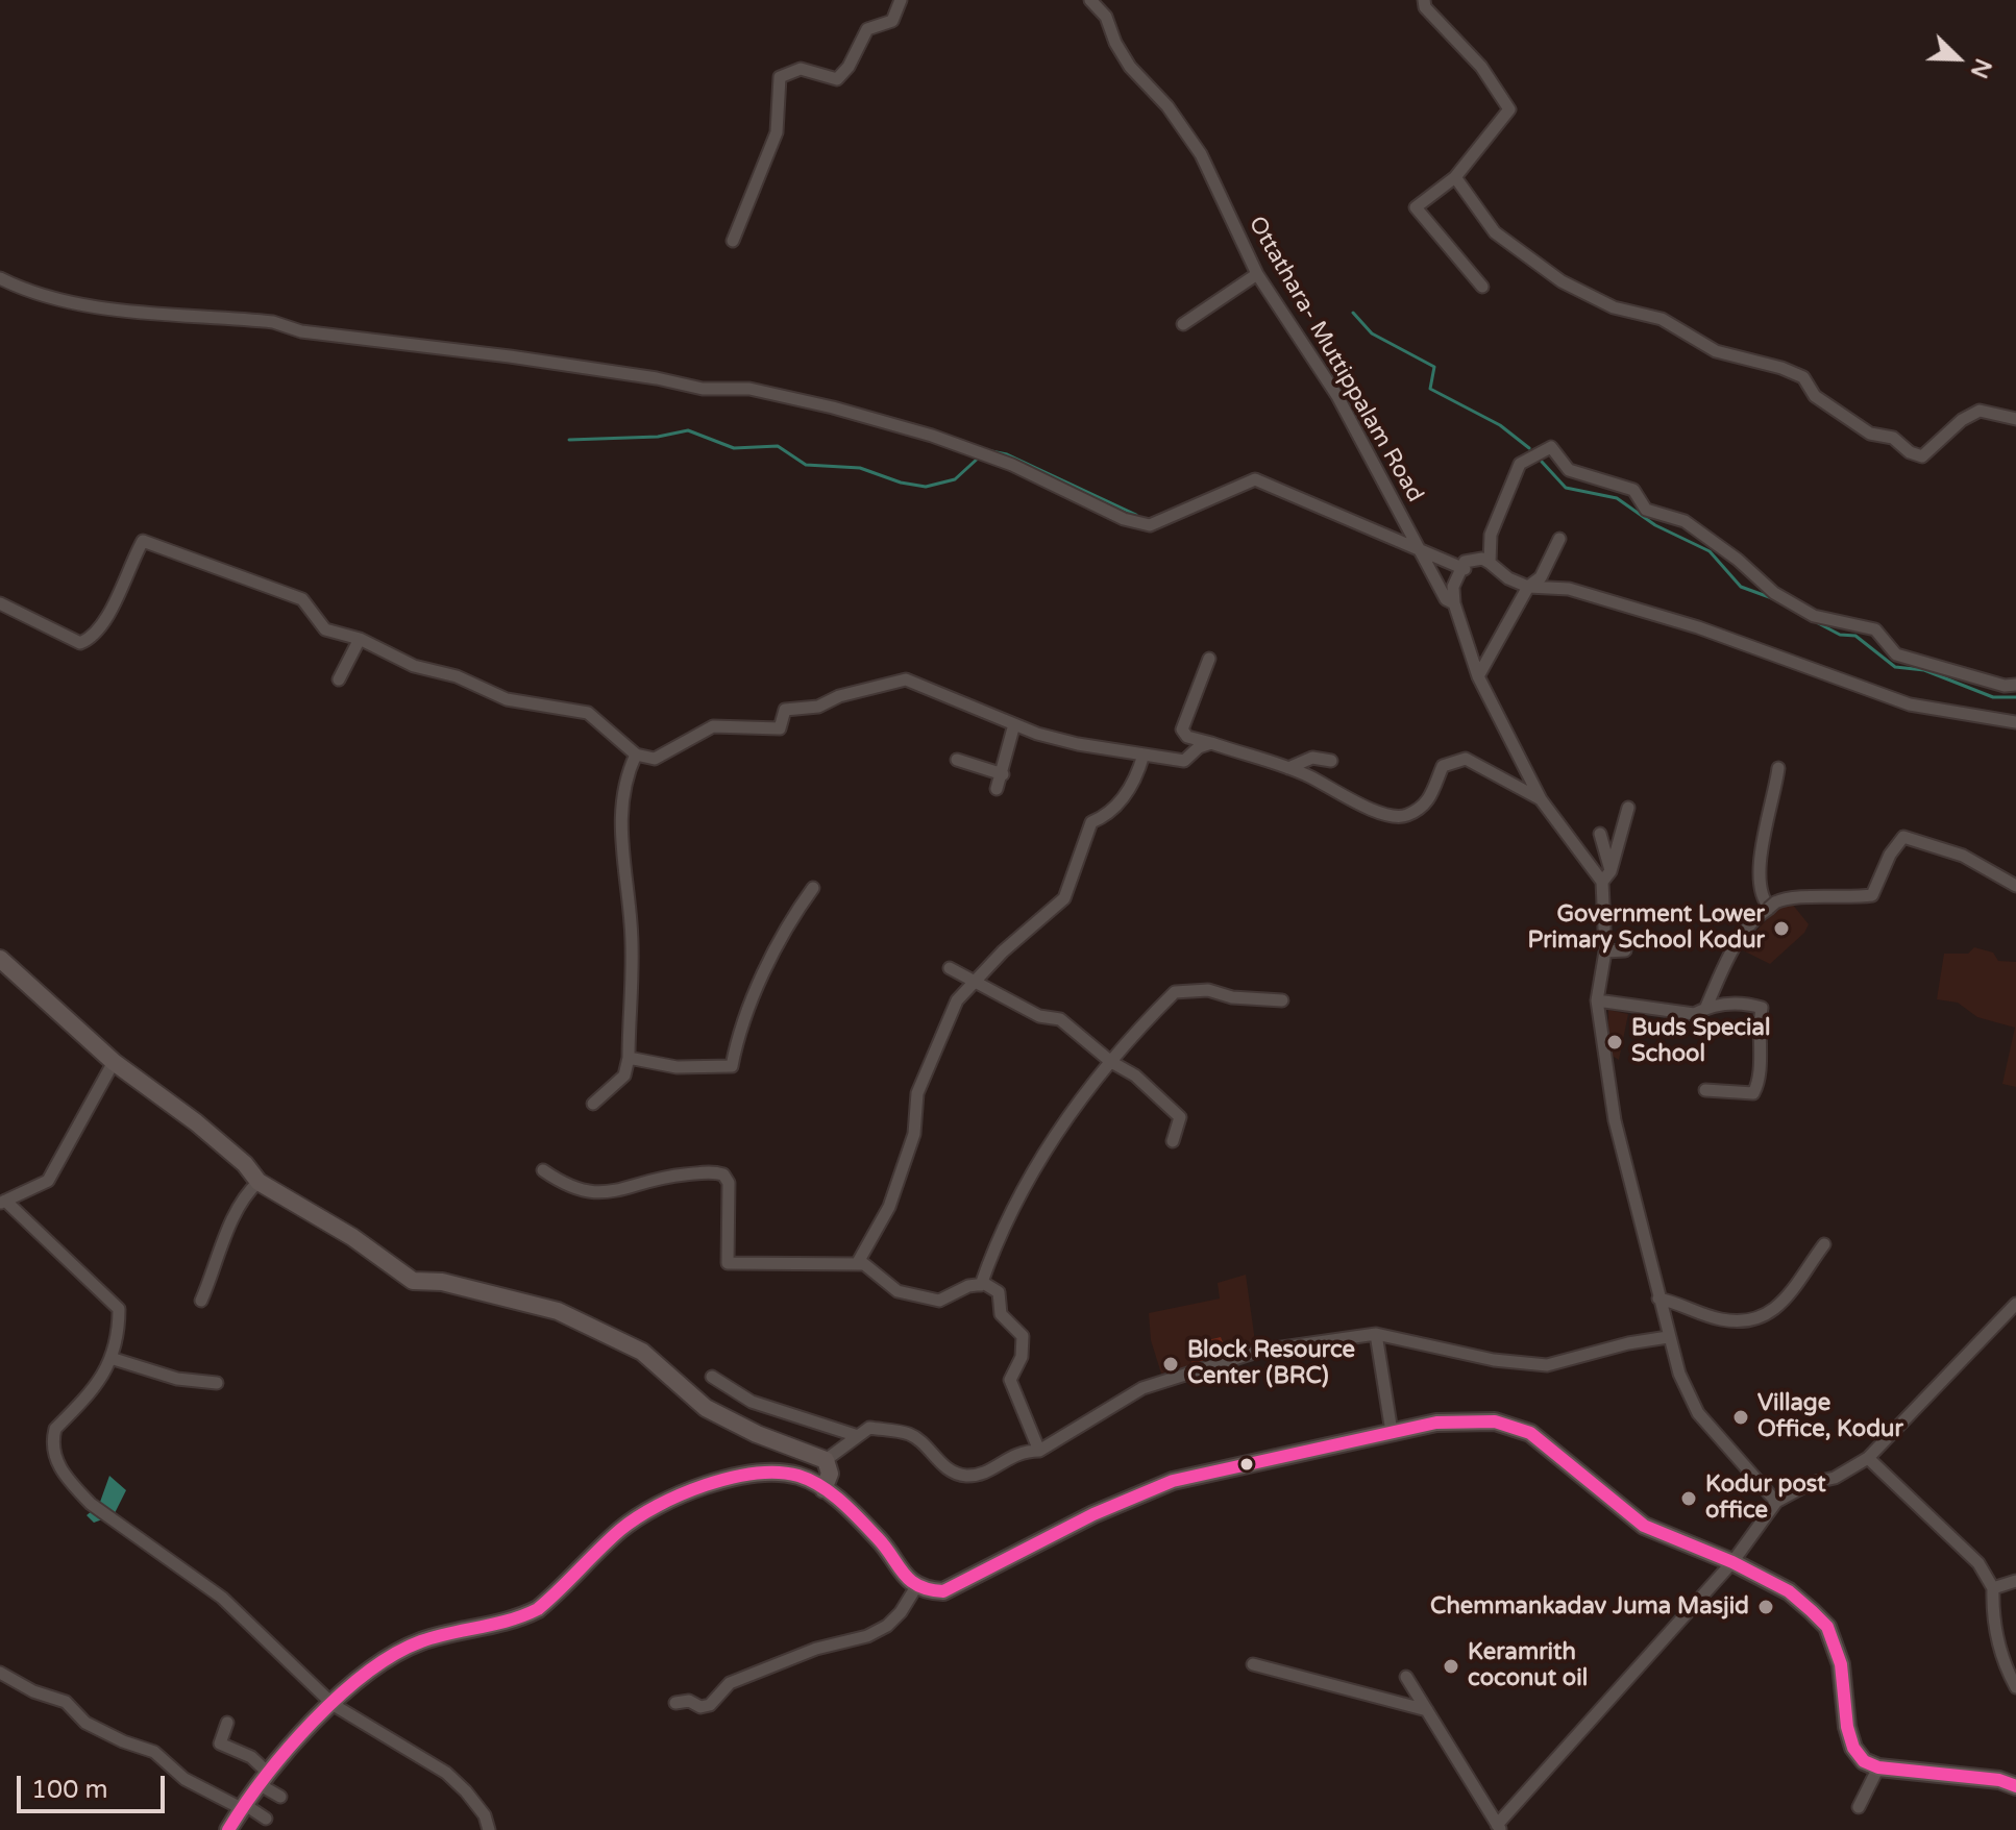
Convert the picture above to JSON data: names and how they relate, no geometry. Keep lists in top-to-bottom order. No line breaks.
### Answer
{"streets":{"street":["Ottathara- Muttippalam Road"]},"places":["Government Lower Primary School Kodur","Buds Special School","Block Resource Center (BRC)","Village Office, Kodur","Kodur post office","Chemmankadav Juma Masjid","Keramrith coconut oil"],"scale_bar":"100 m","north":"bottom right"}
